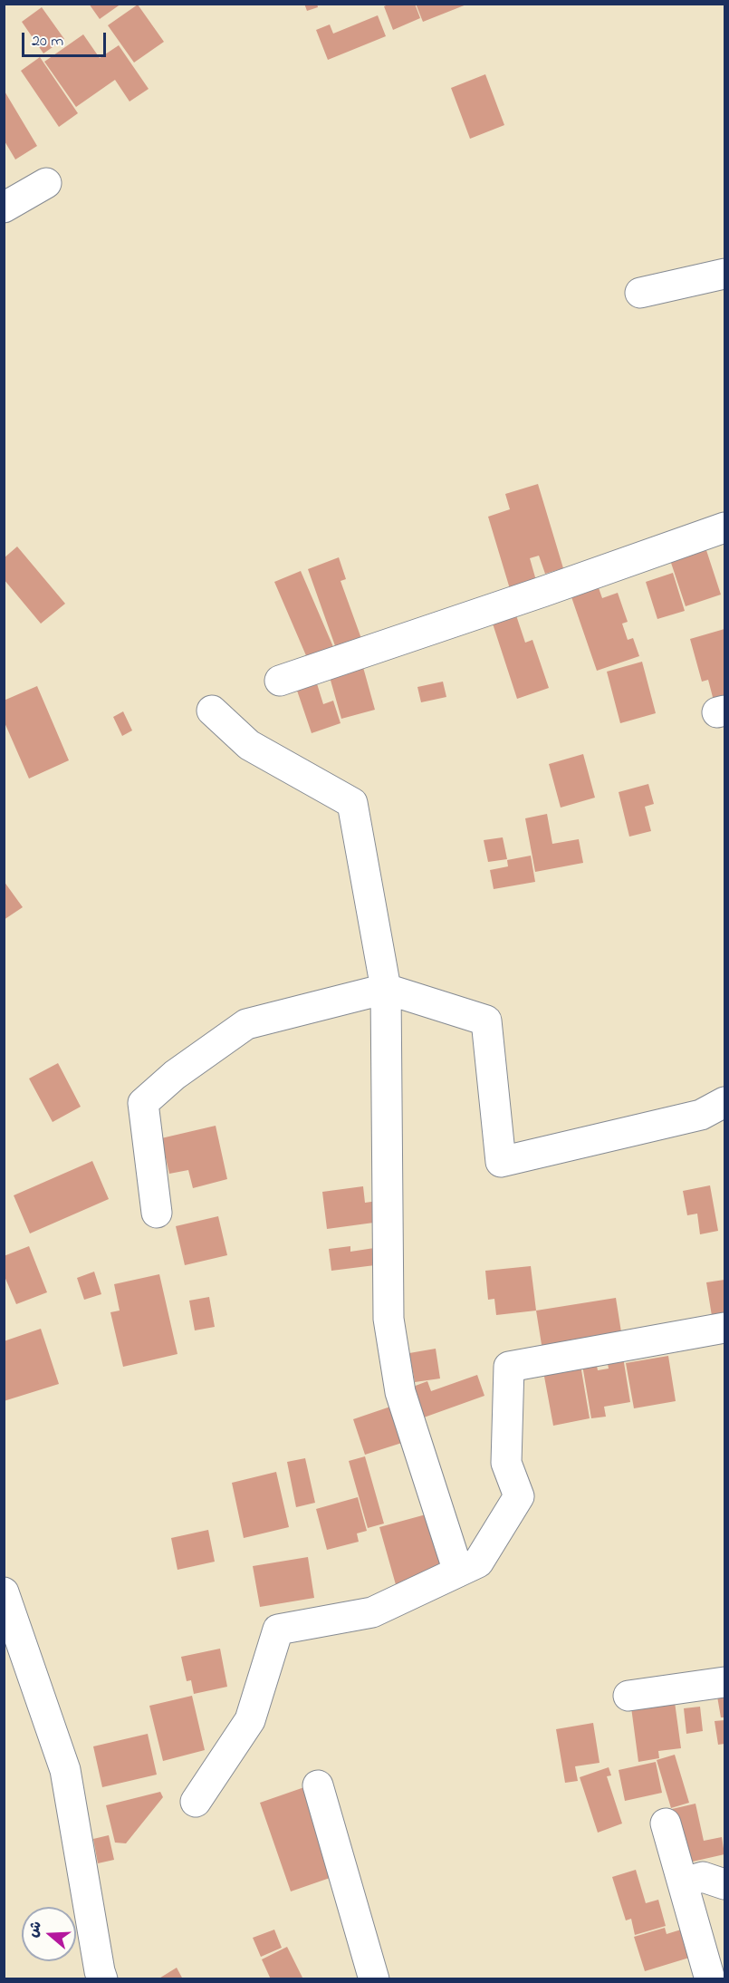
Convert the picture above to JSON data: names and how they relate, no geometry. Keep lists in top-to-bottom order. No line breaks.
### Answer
{"scale_bar":"20 m","north":"left"}
